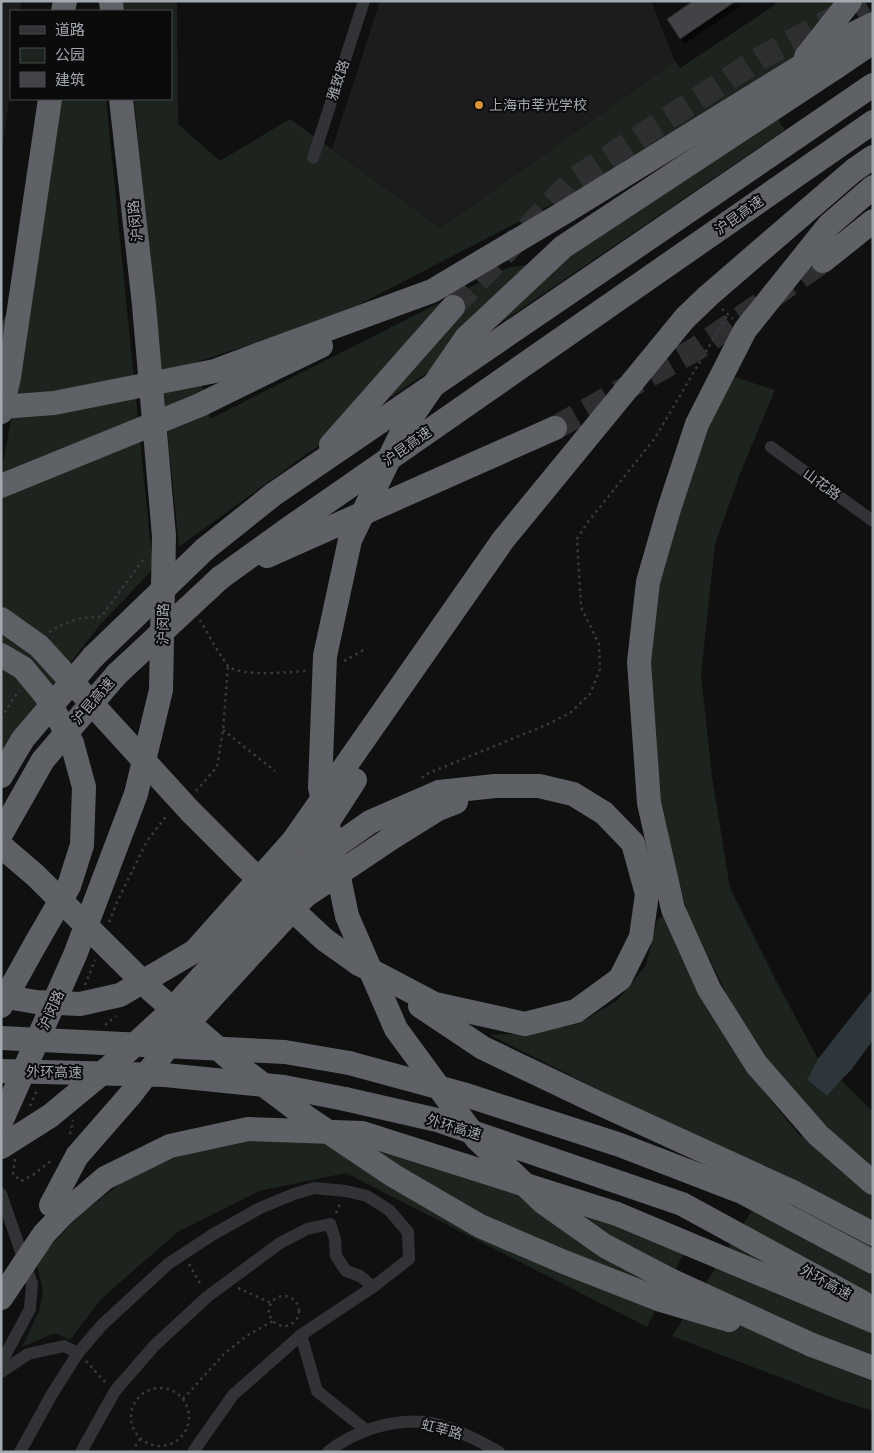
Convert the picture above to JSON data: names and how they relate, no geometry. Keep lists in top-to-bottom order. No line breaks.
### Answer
{"streets":{"highway":["沪昆高速","沪闵路","外环高速"],"street":["雅致路","山花路","虹莘路"]},"places":["上海市莘光学校"],"legend":["道路","公园","建筑"]}
